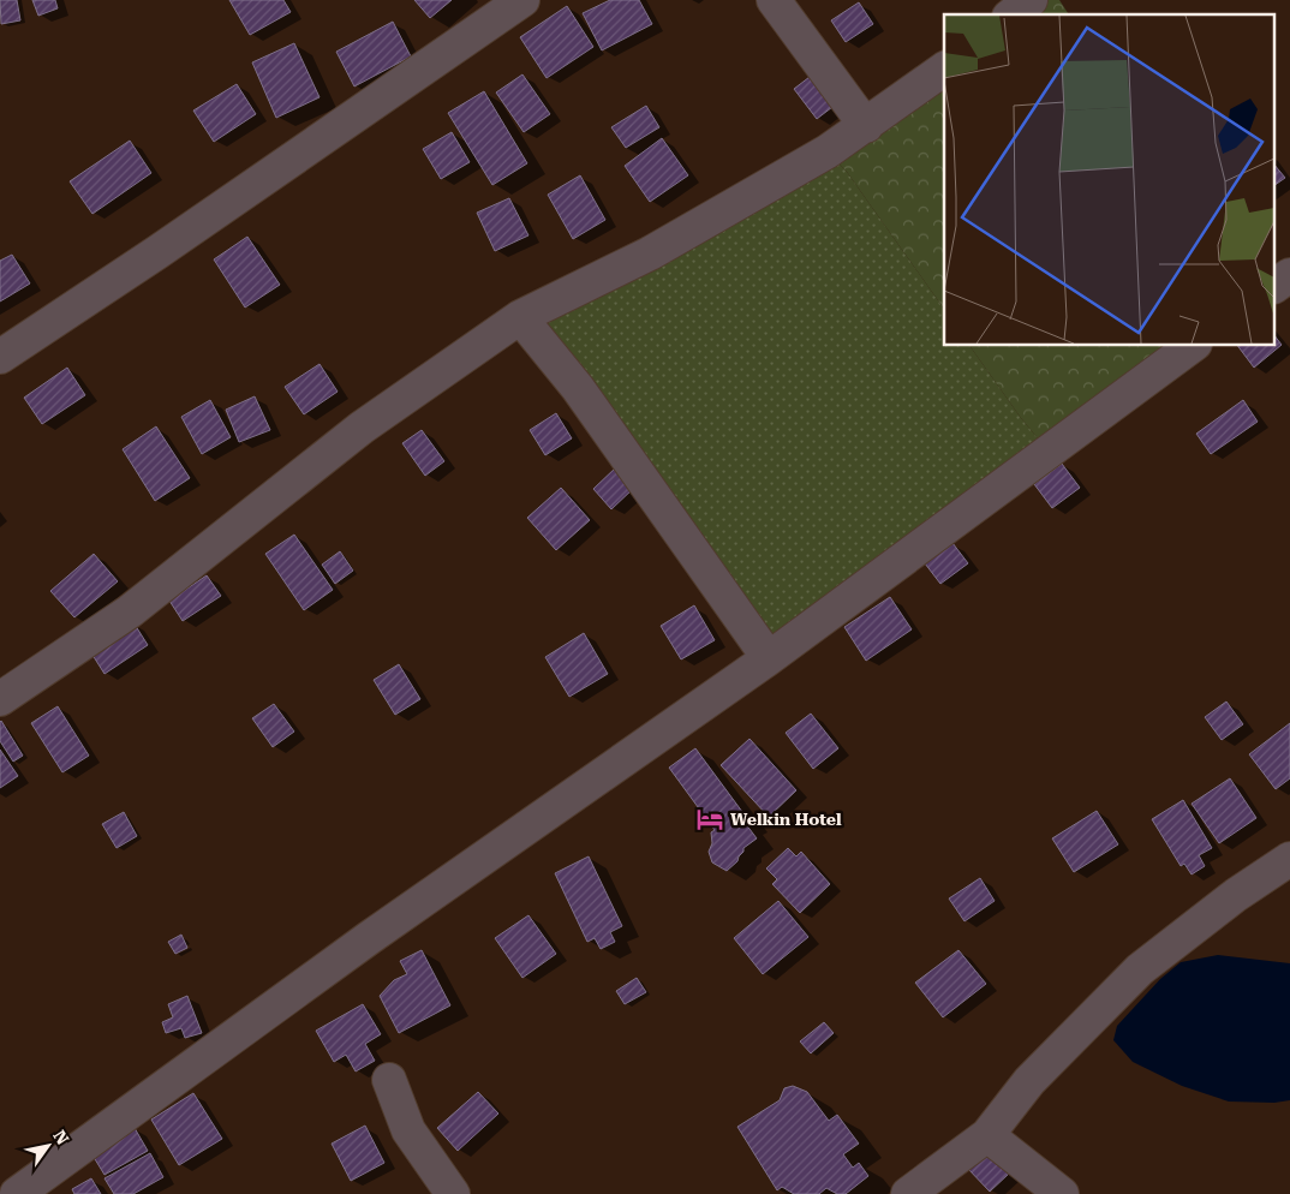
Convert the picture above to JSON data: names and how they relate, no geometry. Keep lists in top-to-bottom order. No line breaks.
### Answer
{"places":{"hotel":["Welkin Hotel"]},"north":"top right"}
